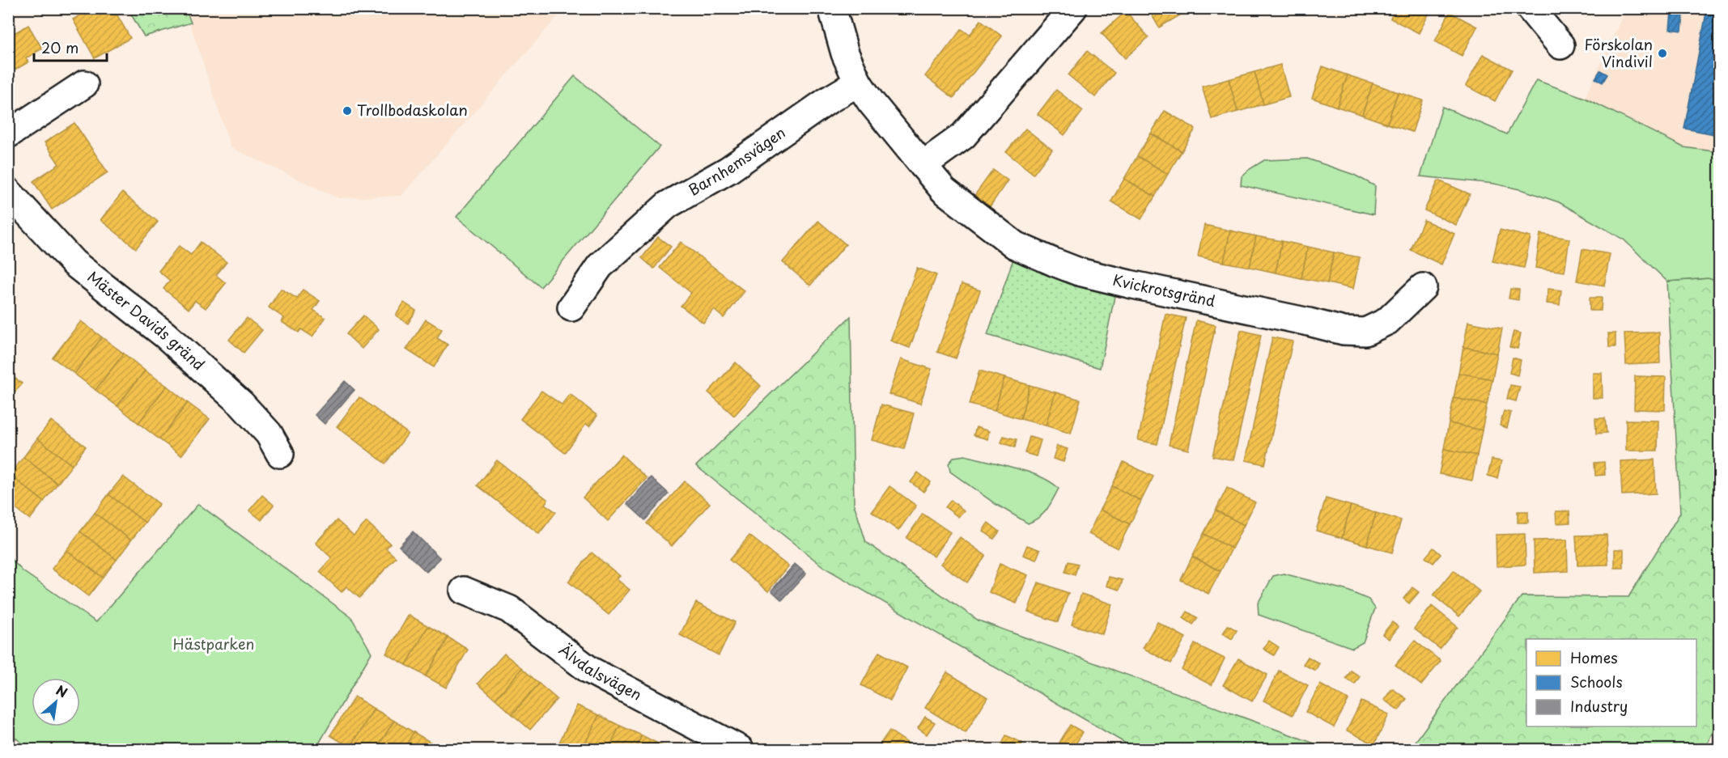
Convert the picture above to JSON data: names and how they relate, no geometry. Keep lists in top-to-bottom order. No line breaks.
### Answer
{"streets":{"street":["Barnhemsvägen","Kvickrotsgränd","Mäster Davids gränd","Älvdalsvägen"]},"crossings":[["Barnhemsvägen","Kvickrotsgränd"]],"parks":["Hästparken"],"places":["Förskolan Vindivil","Trollbodaskolan"],"legend":["Homes","Schools","Industry"],"scale_bar":"20 m","north":"top right"}
